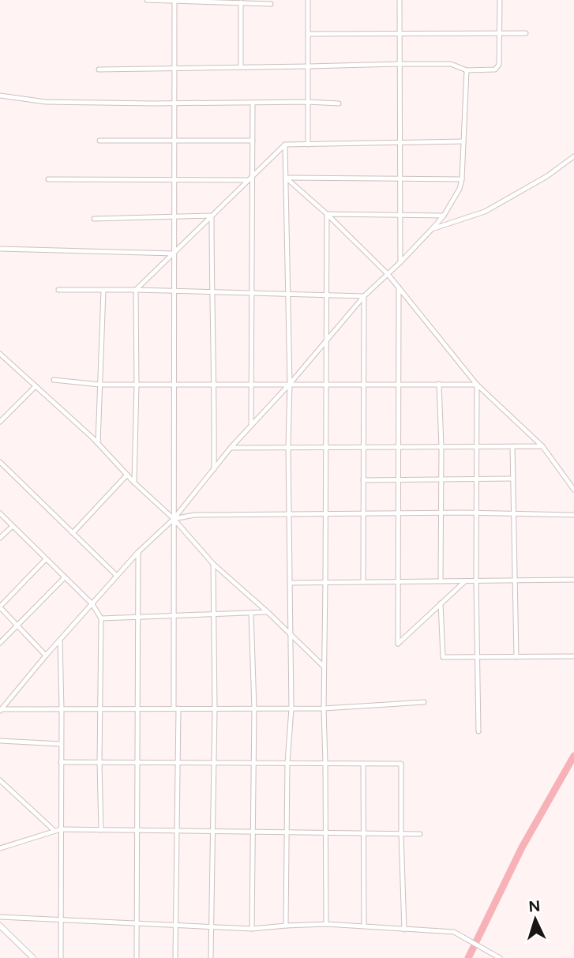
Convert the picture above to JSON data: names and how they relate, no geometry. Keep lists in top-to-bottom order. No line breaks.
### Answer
{"north":"top"}
